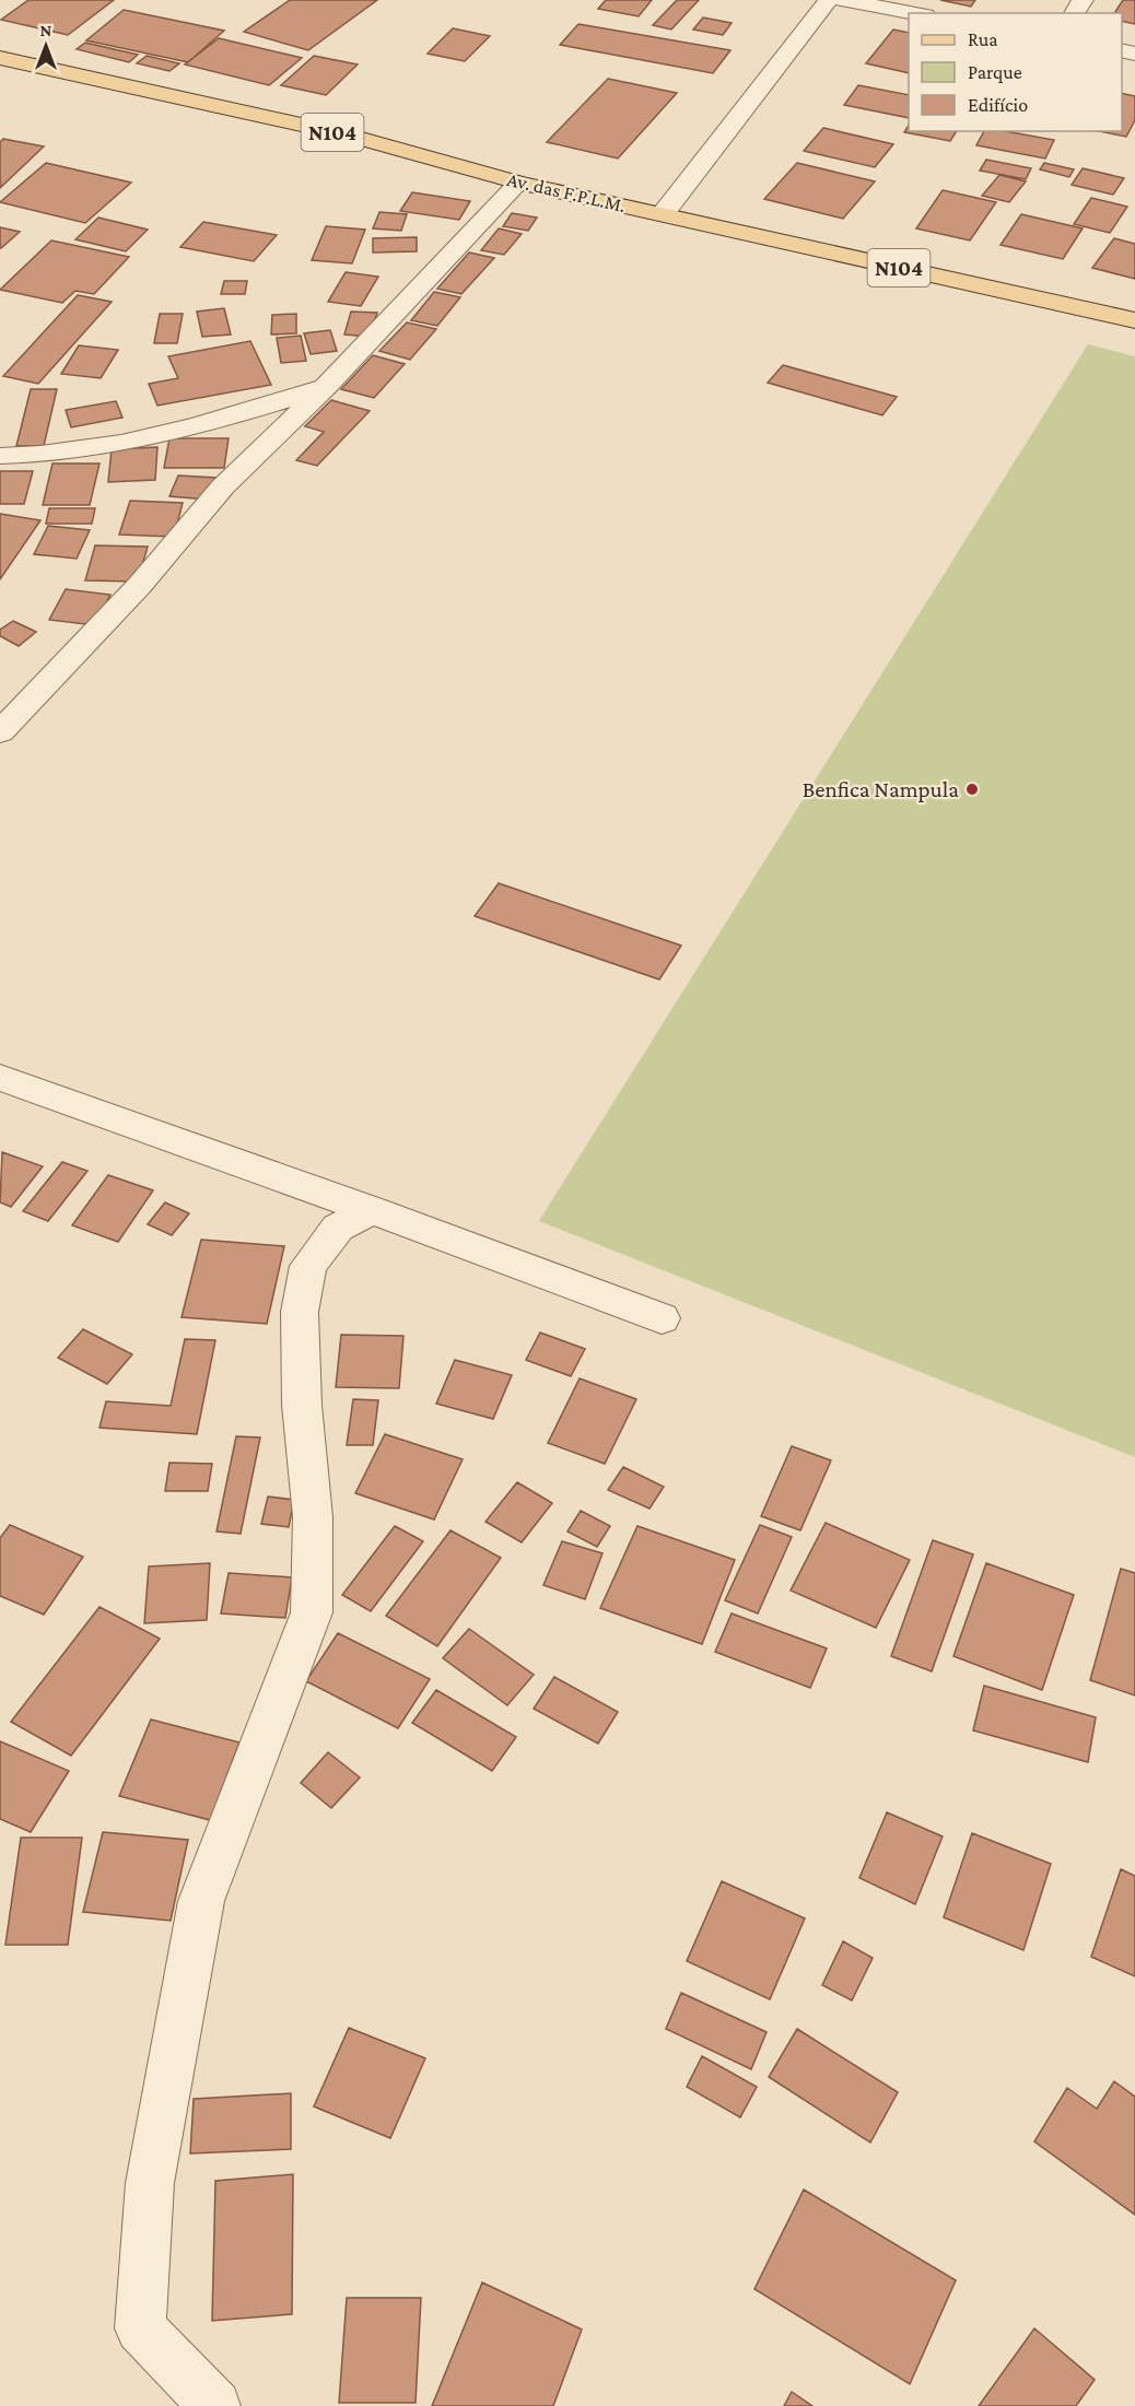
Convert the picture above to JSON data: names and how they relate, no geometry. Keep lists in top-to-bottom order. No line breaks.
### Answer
{"streets":{"main road":["N104","Av. das F.P.L.M."]},"places":["Benfica Nampula"],"legend":["Rua","Parque","Edifício"],"north":"top"}
